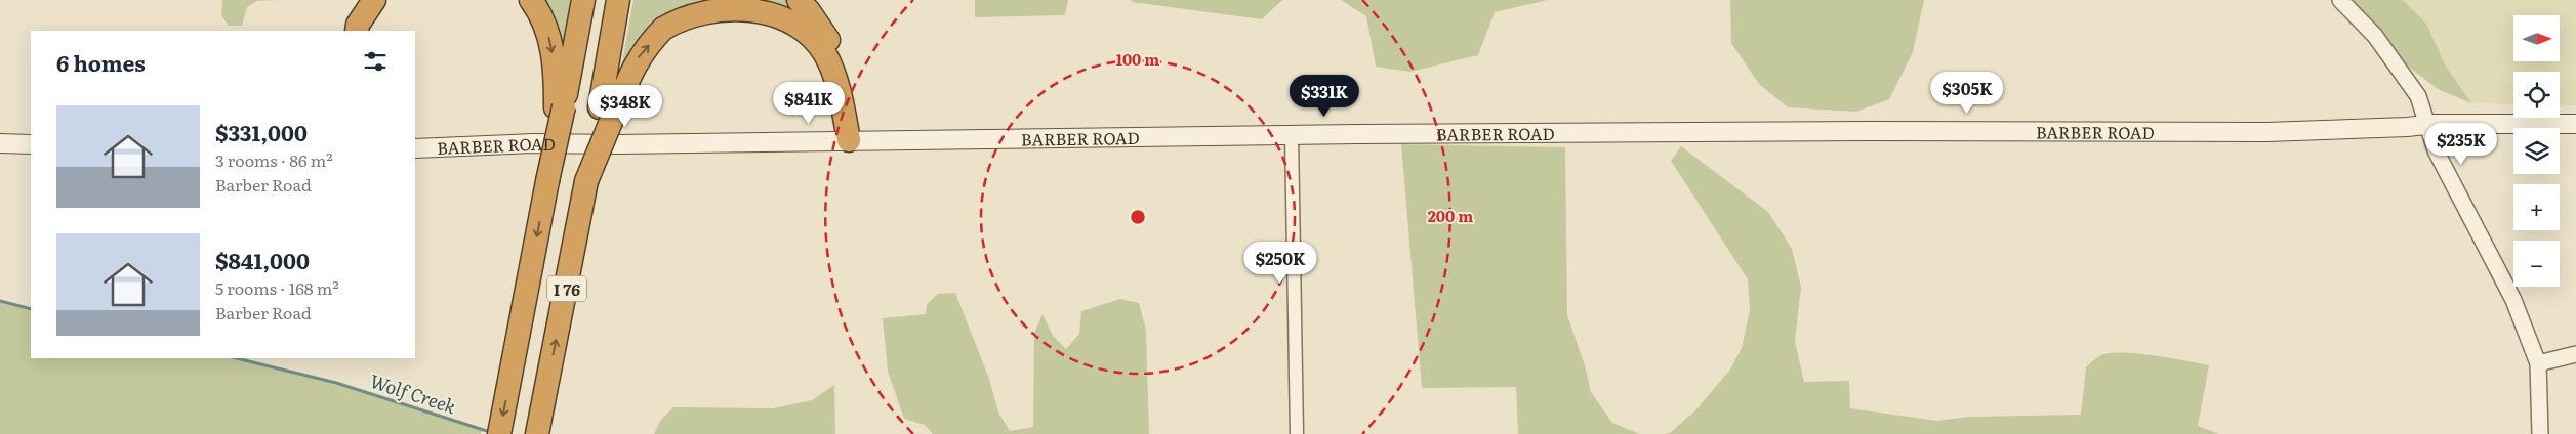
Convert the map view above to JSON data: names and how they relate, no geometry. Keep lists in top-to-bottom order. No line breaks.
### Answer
{"streets":{"highway":["I 76"],"main road":["BARBER ROAD"]},"water":["Wolf Creek"],"north":"right","page":{"map_buttons":["+","−"],"heading":"6 homes","price":["$305K","$331K","$841K","$348K","$235K","$250K"],"list":[{"name":"$331,000","note":"3 rooms · 86 m² · Barber Road"},{"name":"$841,000","note":"5 rooms · 168 m² · Barber Road"}]},"rings":["100 m","200 m"]}
